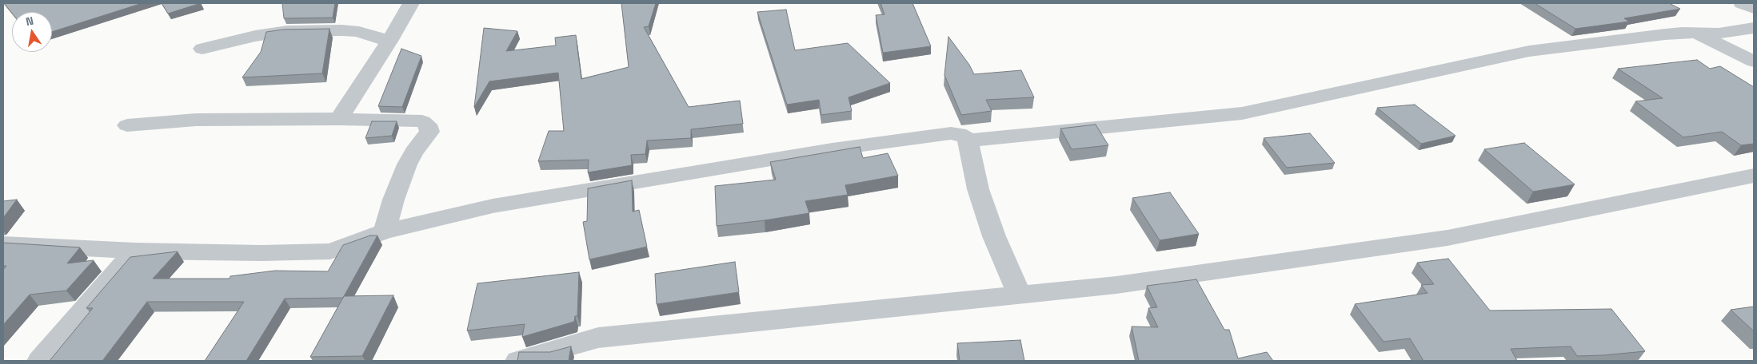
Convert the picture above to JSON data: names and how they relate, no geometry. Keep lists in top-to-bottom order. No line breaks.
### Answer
{"north":"top"}
